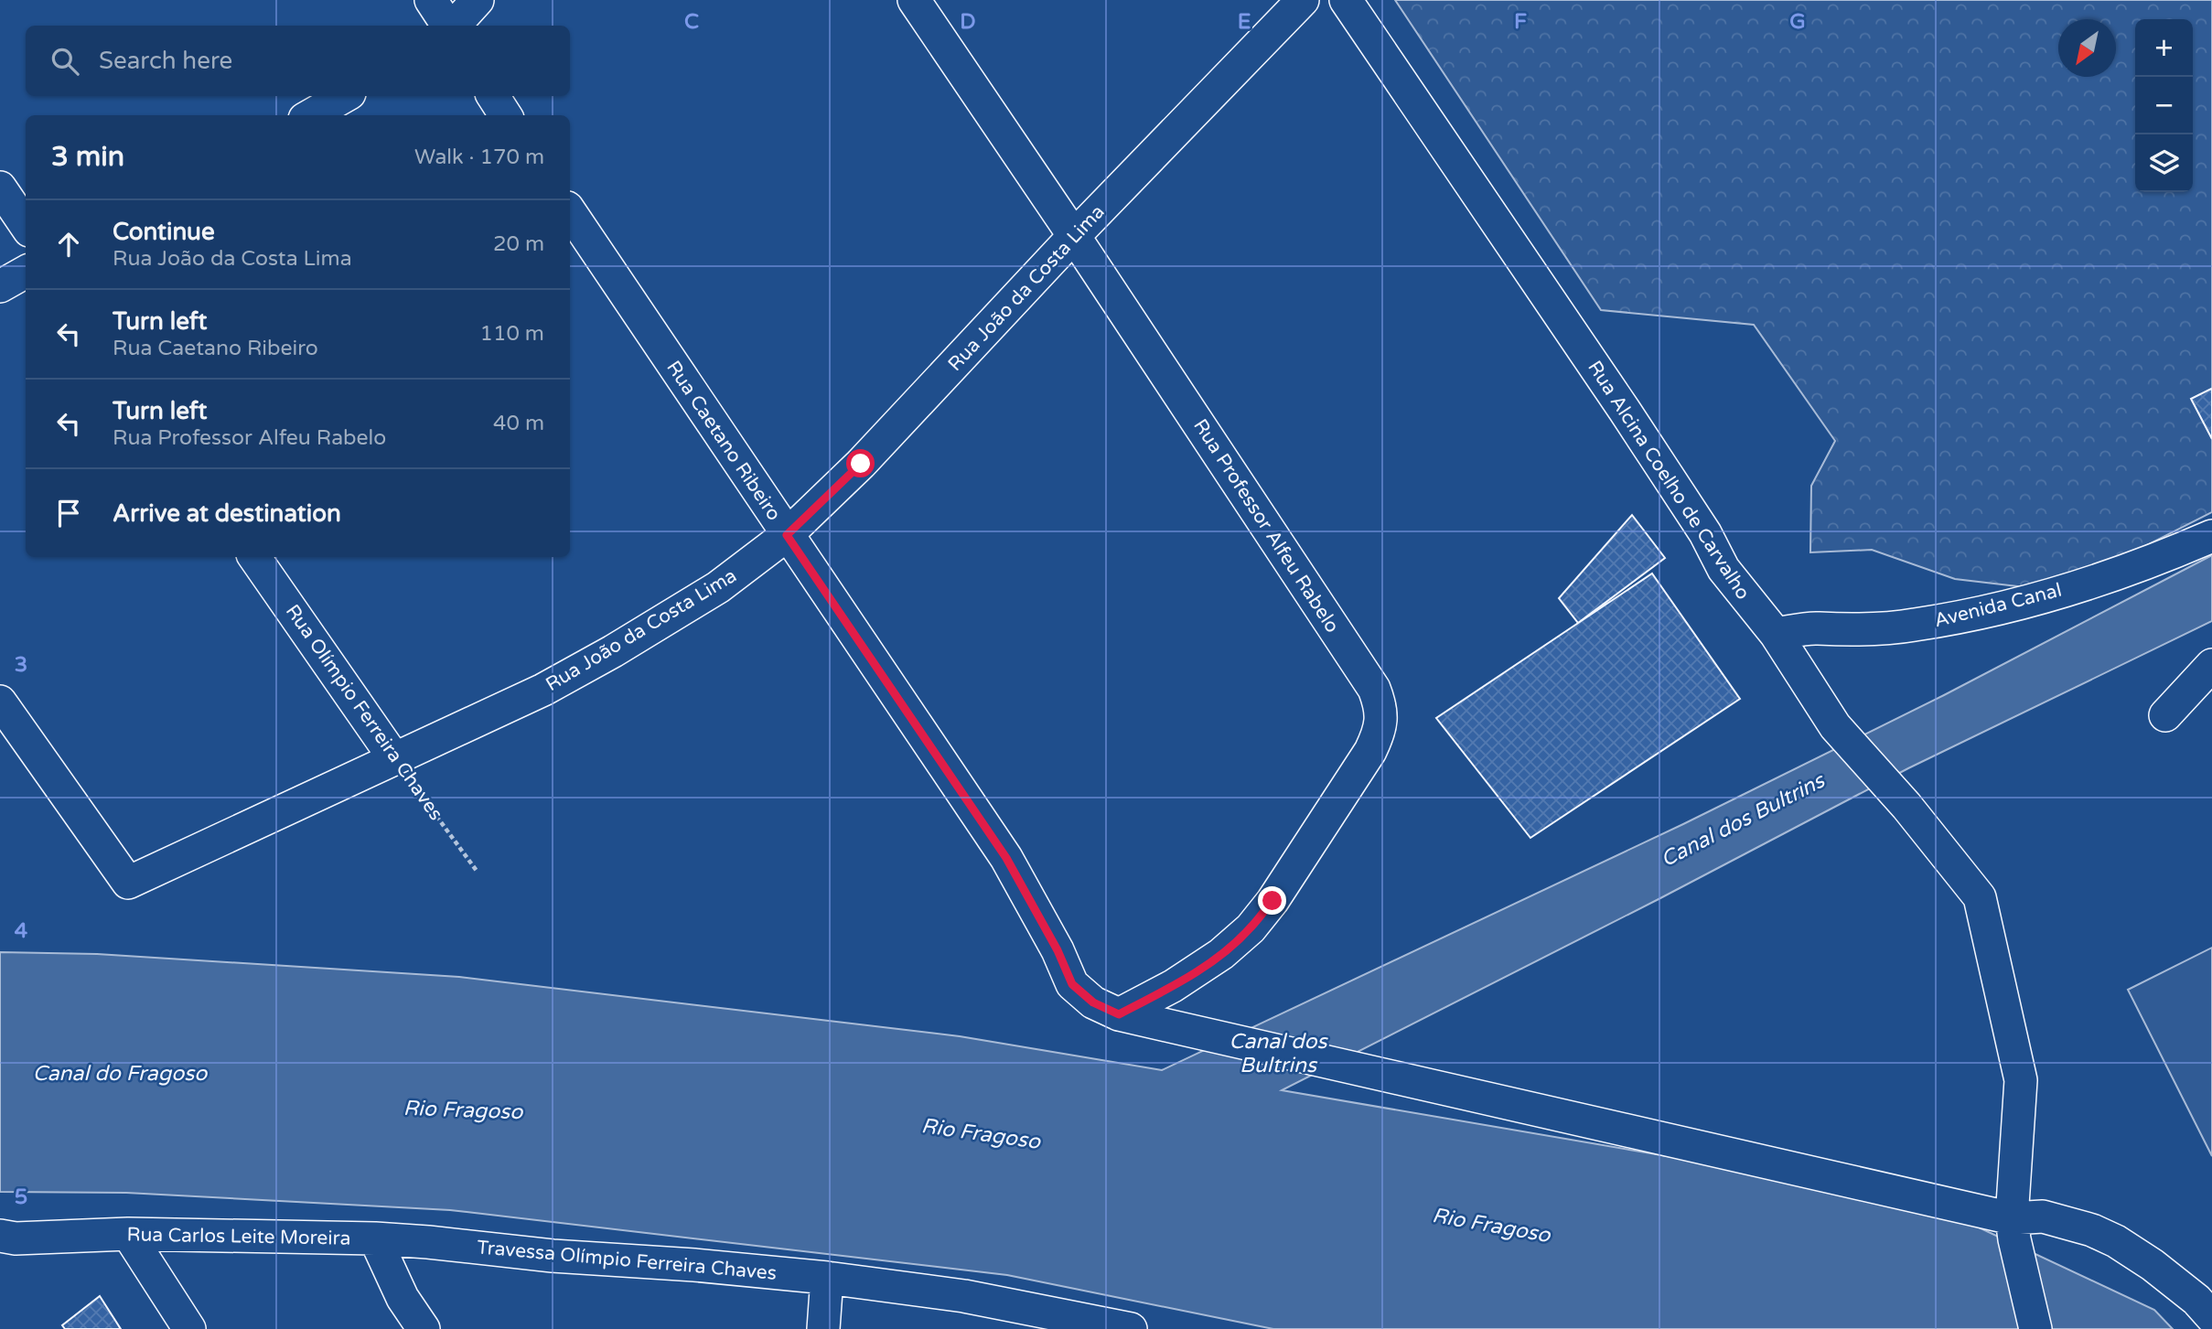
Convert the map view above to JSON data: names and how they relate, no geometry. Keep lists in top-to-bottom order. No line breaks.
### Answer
{"streets":{"street":["Rua João da Costa Lima","Rua Caetano Ribeiro","Rua Alcina Coelho de Carvalho","Rua Professor Alfeu Rabelo","Avenida Canal","Rua Olímpio Ferreira Chaves","Rua Carlos Leite Moreira","Travessa Olímpio Ferreira Chaves"]},"crossings":[["Rua João da Costa Lima","Rua Caetano Ribeiro"],["Rua João da Costa Lima","Rua Professor Alfeu Rabelo"],["Rua João da Costa Lima","Rua Olímpio Ferreira Chaves"],["Rua Caetano Ribeiro","Rua Alcina Coelho de Carvalho"],["Rua Caetano Ribeiro","Rua Professor Alfeu Rabelo"],["Rua Alcina Coelho de Carvalho","Avenida Canal"],["Rua Carlos Leite Moreira","Travessa Olímpio Ferreira Chaves"]],"water":["Canal dos Bultrins","Canal do Fragoso","Rio Fragoso"],"north":"bottom left","page":{"map_buttons":["+","−"],"search":"Search here","heading":["3 min","Walk · 170 m"],"list":[["Continue","Rua João da Costa Lima","20 m"],["Turn left","Rua Caetano Ribeiro","110 m"],["Turn left","Rua Professor Alfeu Rabelo","40 m"],"Arrive at destination"]},"grid":{"columns":["C","D","E","F","G"],"rows":["3","4","5"]}}
